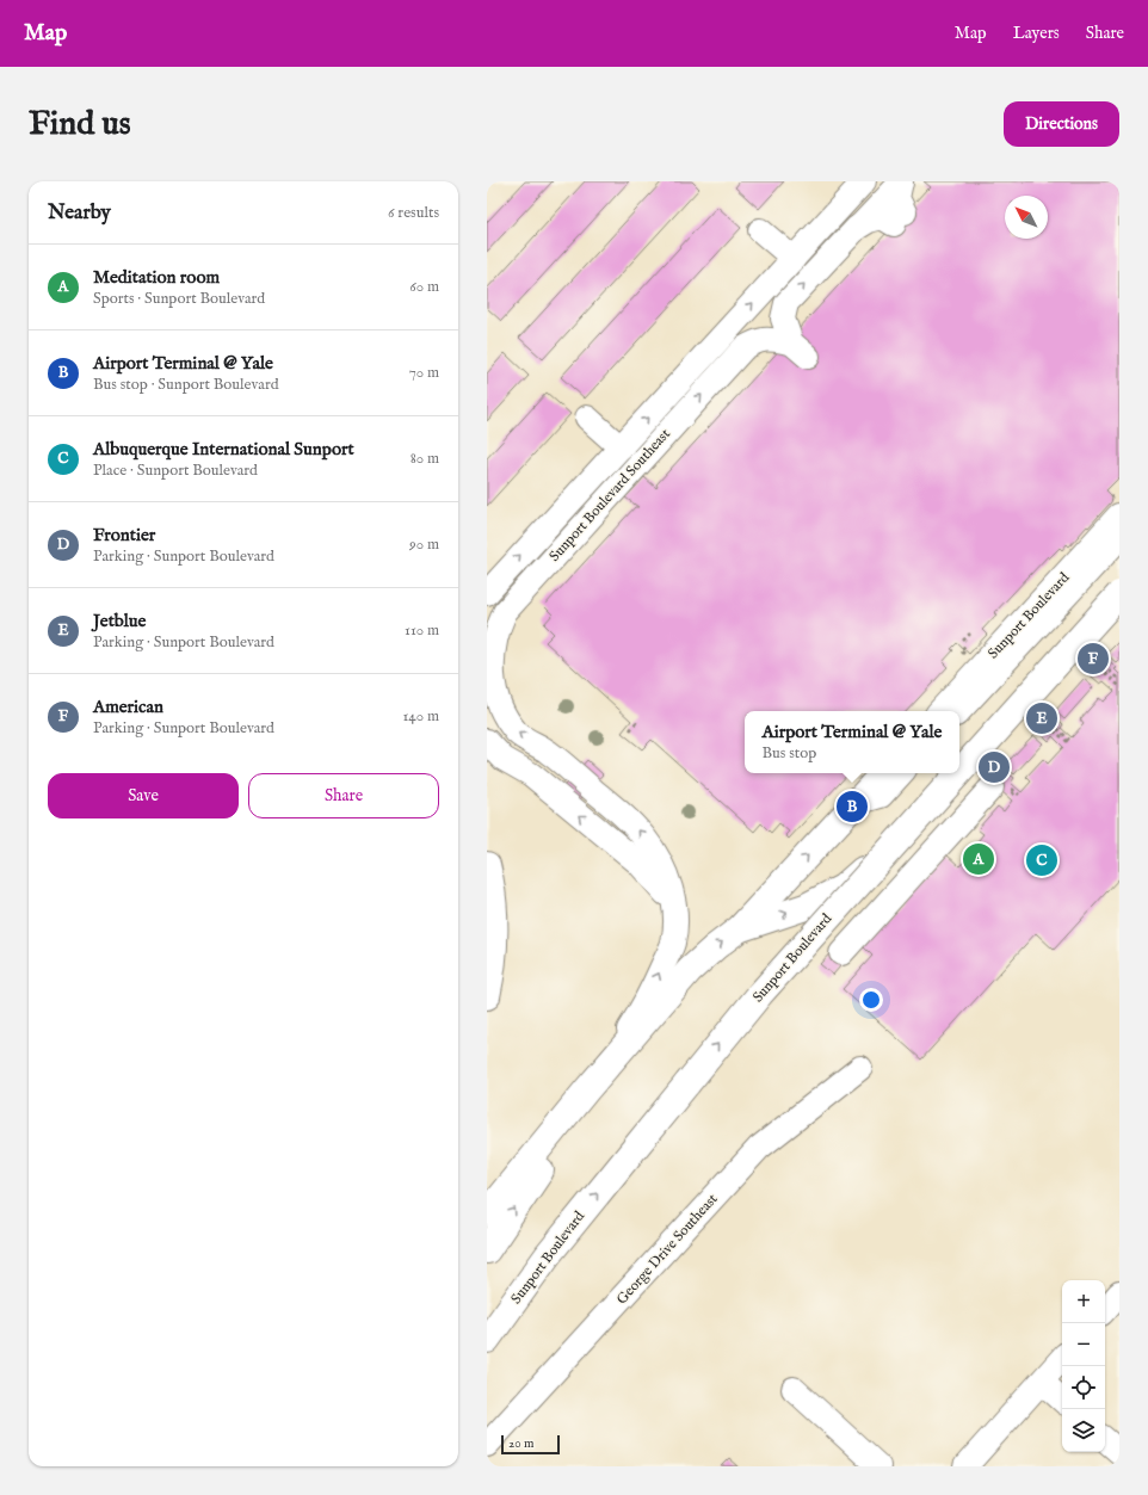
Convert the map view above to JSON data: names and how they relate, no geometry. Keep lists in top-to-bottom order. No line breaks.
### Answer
{"streets":{"main road":["Sunport Boulevard"],"street":["Sunport Boulevard Southeast","George Drive Southeast"]},"crossings":[["Sunport Boulevard Southeast","Sunport Boulevard"]],"scale_bar":"20 m","north":"top left","page":{"header":"Map","nav":["Map","Layers","Share"],"buttons":["Directions",["Save","Share"]],"title":"Find us","heading":["Nearby","6 results"],"list":[{"mark":"A","name":"Meditation room","note":"Sports · Sunport Boulevard","value":"60 m"},{"mark":"B","name":"Airport Terminal @ Yale","note":"Bus stop · Sunport Boulevard","value":"70 m"},{"mark":"C","name":"Albuquerque International Sunport","note":"Place · Sunport Boulevard","value":"80 m"},{"mark":"D","name":"Frontier","note":"Parking · Sunport Boulevard","value":"90 m"},{"mark":"E","name":"Jetblue","note":"Parking · Sunport Boulevard","value":"110 m"},{"mark":"F","name":"American","note":"Parking · Sunport Boulevard","value":"140 m"}],"pins":["F","E","D","B","A","C"],"popup":["Airport Terminal @ Yale","Bus stop"],"map_buttons":["+","−"],"scale":"20 m"}}
